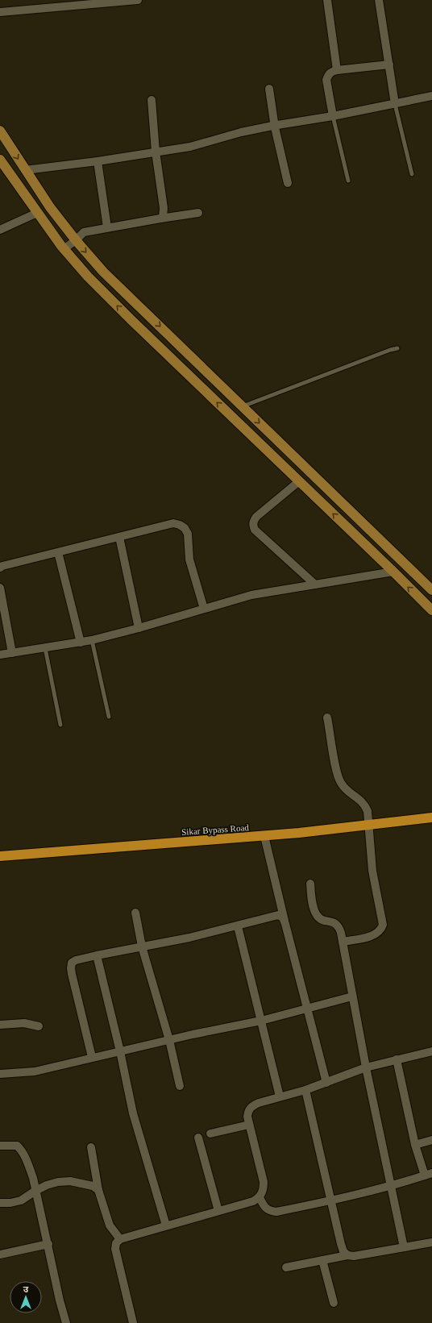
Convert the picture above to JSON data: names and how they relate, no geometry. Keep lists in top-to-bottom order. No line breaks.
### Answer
{"streets":{"highway":["Sikar Bypass Road"]},"north":"top"}
